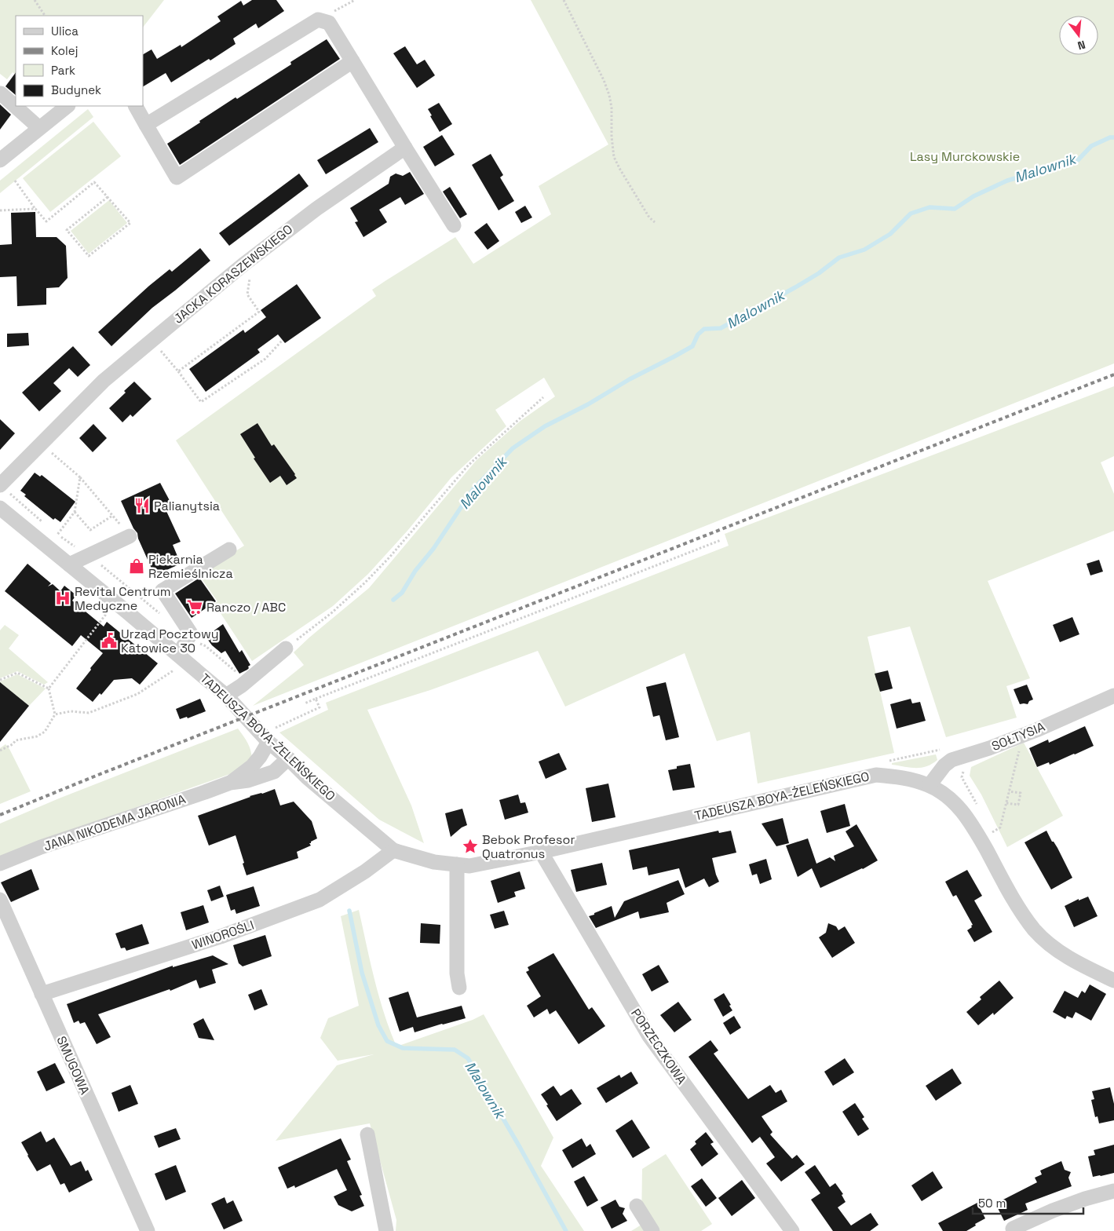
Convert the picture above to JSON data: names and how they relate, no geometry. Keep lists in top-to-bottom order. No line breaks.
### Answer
{"streets":{"street":["JACKA KORASZEWSKIEGO","SOŁTYSIA","TADEUSZA BOYA-ŻELEŃSKIEGO","JANA NIKODEMA JARONIA","WINOROŚLI","PORZECZKOWA","SMUGOWA"]},"crossings":[["SOŁTYSIA","TADEUSZA BOYA-ŻELEŃSKIEGO"],["TADEUSZA BOYA-ŻELEŃSKIEGO","JANA NIKODEMA JARONIA"],["TADEUSZA BOYA-ŻELEŃSKIEGO","WINOROŚLI"],["TADEUSZA BOYA-ŻELEŃSKIEGO","PORZECZKOWA"],["WINOROŚLI","SMUGOWA"]],"water":["Malownik"],"parks":["Lasy Murckowskie"],"places":{"restaurant":["Palianytsia"],"shop":["Piekarnia Rzemieślnicza"],"hospital":["Revital Centrum Medyczne"],"supermarket":["Ranczo / ABC"],"public building":["Urząd Pocztowy Katowice 30"],"place":["Bebok Profesor Quatronus"]},"legend":["Ulica","Kolej","Park","Budynek"],"scale_bar":"50 m","north":"bottom"}
